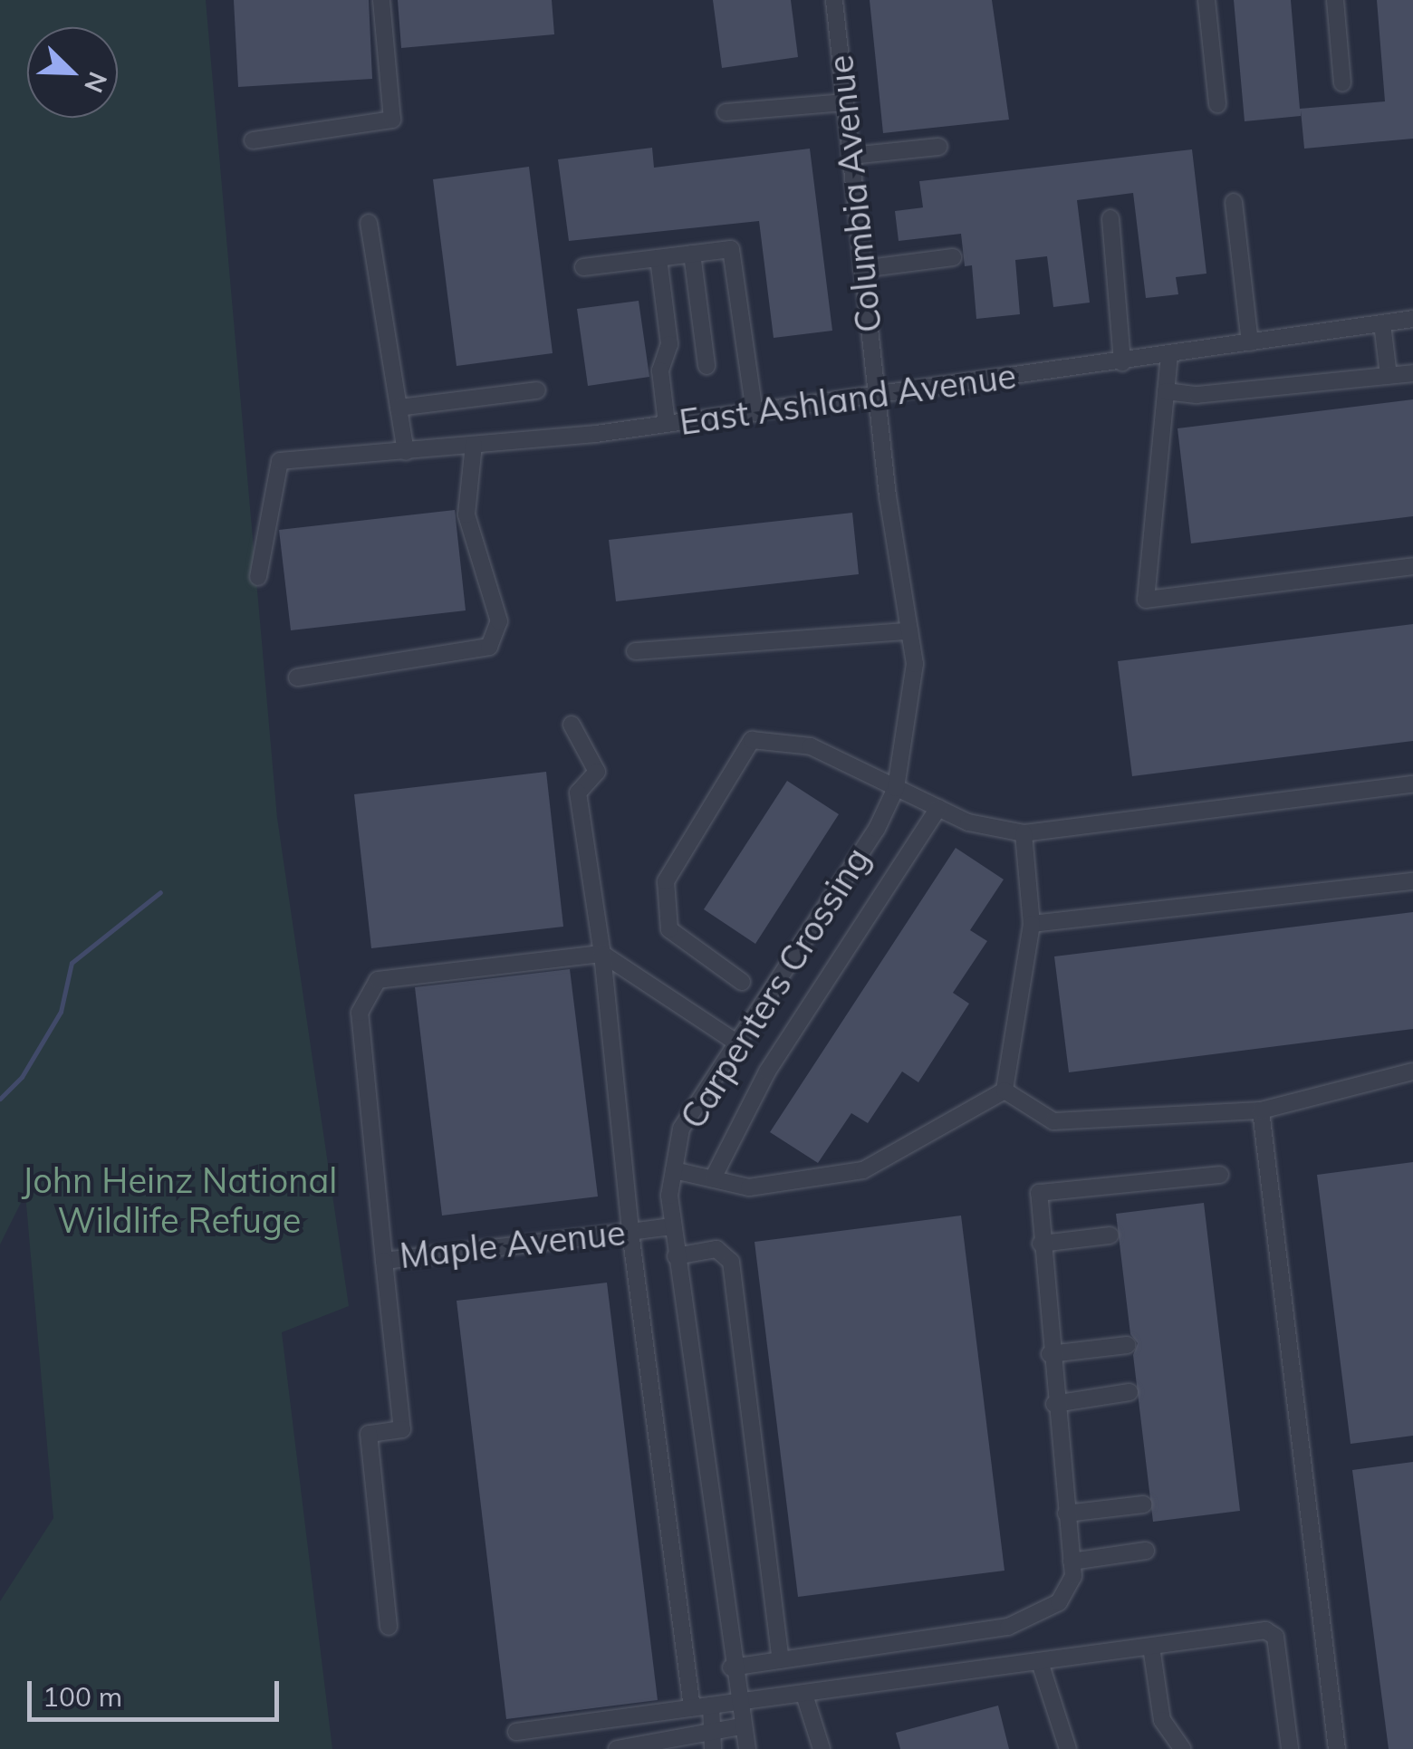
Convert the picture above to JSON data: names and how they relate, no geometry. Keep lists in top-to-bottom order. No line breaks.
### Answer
{"streets":{"street":["Columbia Avenue","East Ashland Avenue","Carpenters Crossing","Maple Avenue"]},"crossings":[["Columbia Avenue","East Ashland Avenue"],["Columbia Avenue","Carpenters Crossing"],["Carpenters Crossing","Maple Avenue"]],"parks":["John Heinz National Wildlife Refuge"],"scale_bar":"100 m","north":"bottom right"}
